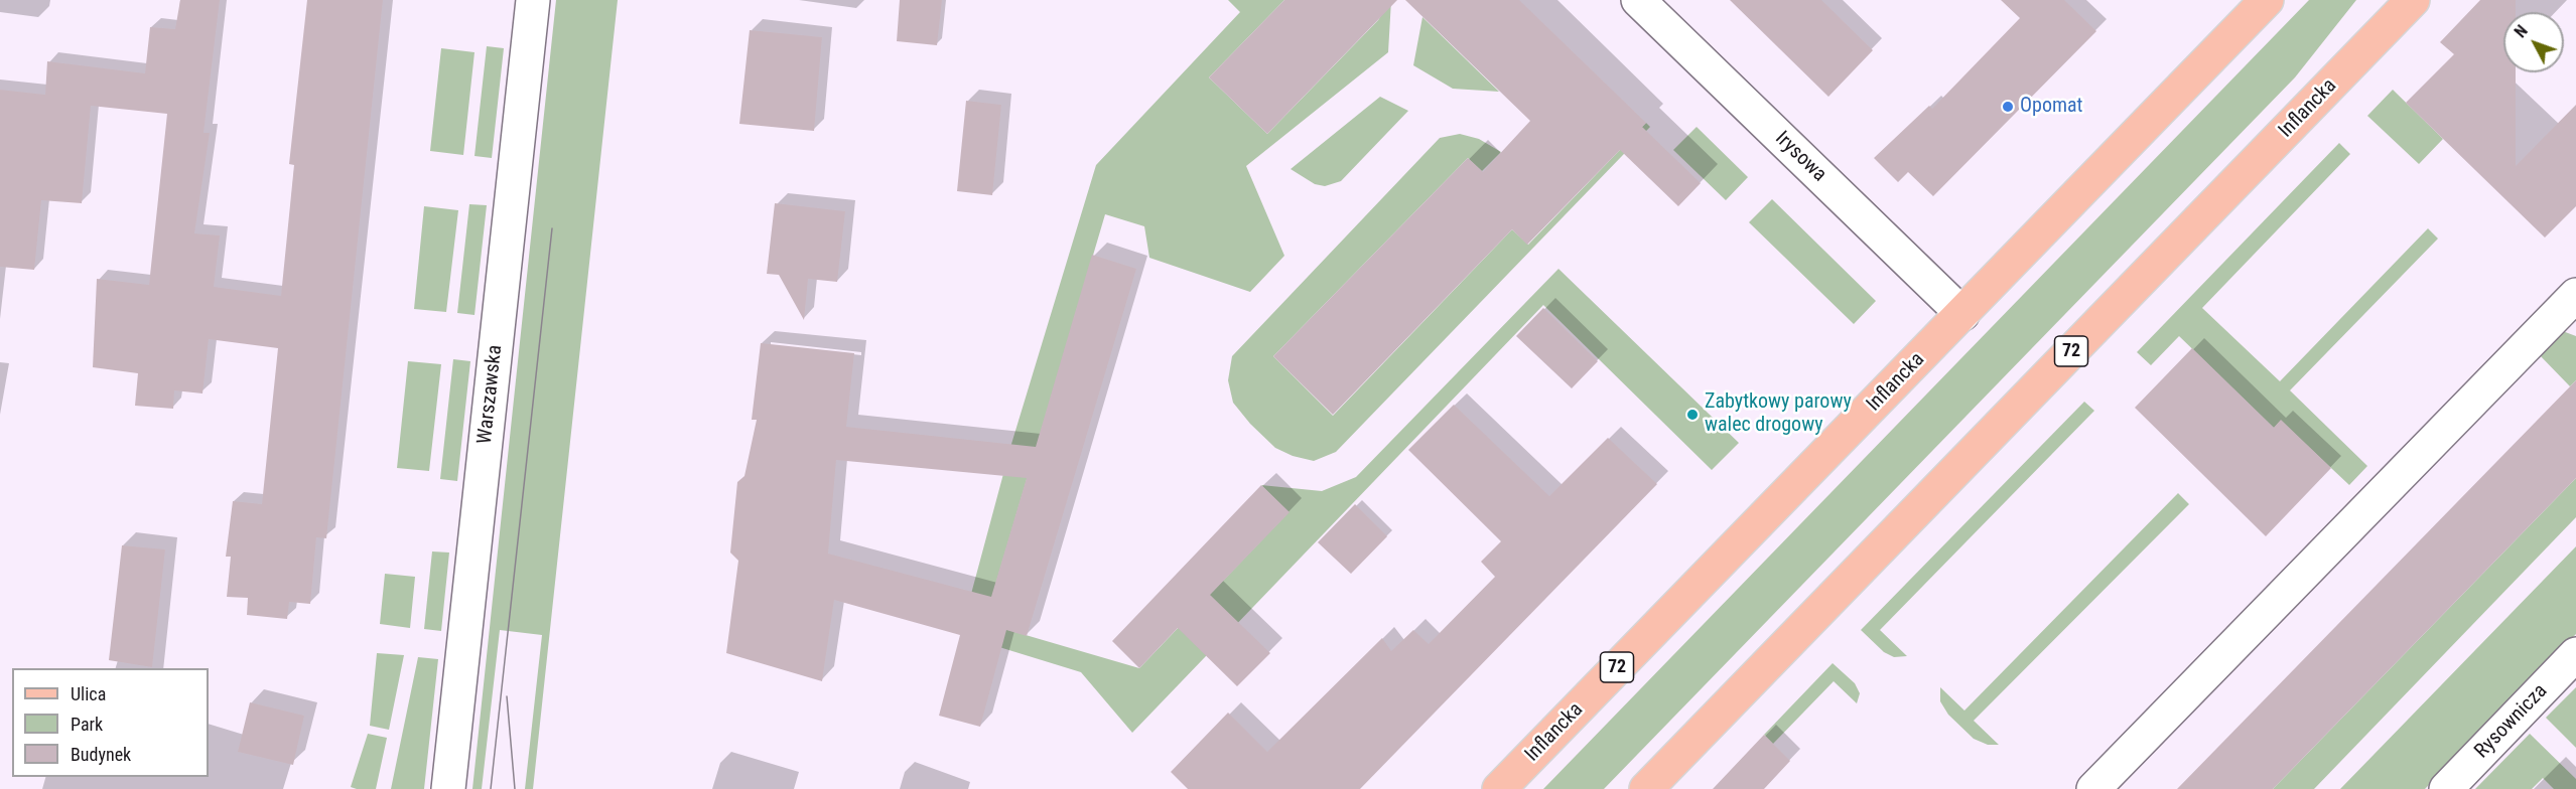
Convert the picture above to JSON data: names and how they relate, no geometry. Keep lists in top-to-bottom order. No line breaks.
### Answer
{"streets":{"main road":["Inflancka","72"],"street":["Irysowa","Warszawska","Rysownicza"]},"crossings":[["Inflancka","Irysowa"]],"places":["Opomat","Zabytkowy parowy walec drogowy"],"legend":["Ulica","Park","Budynek"],"north":"top left"}
